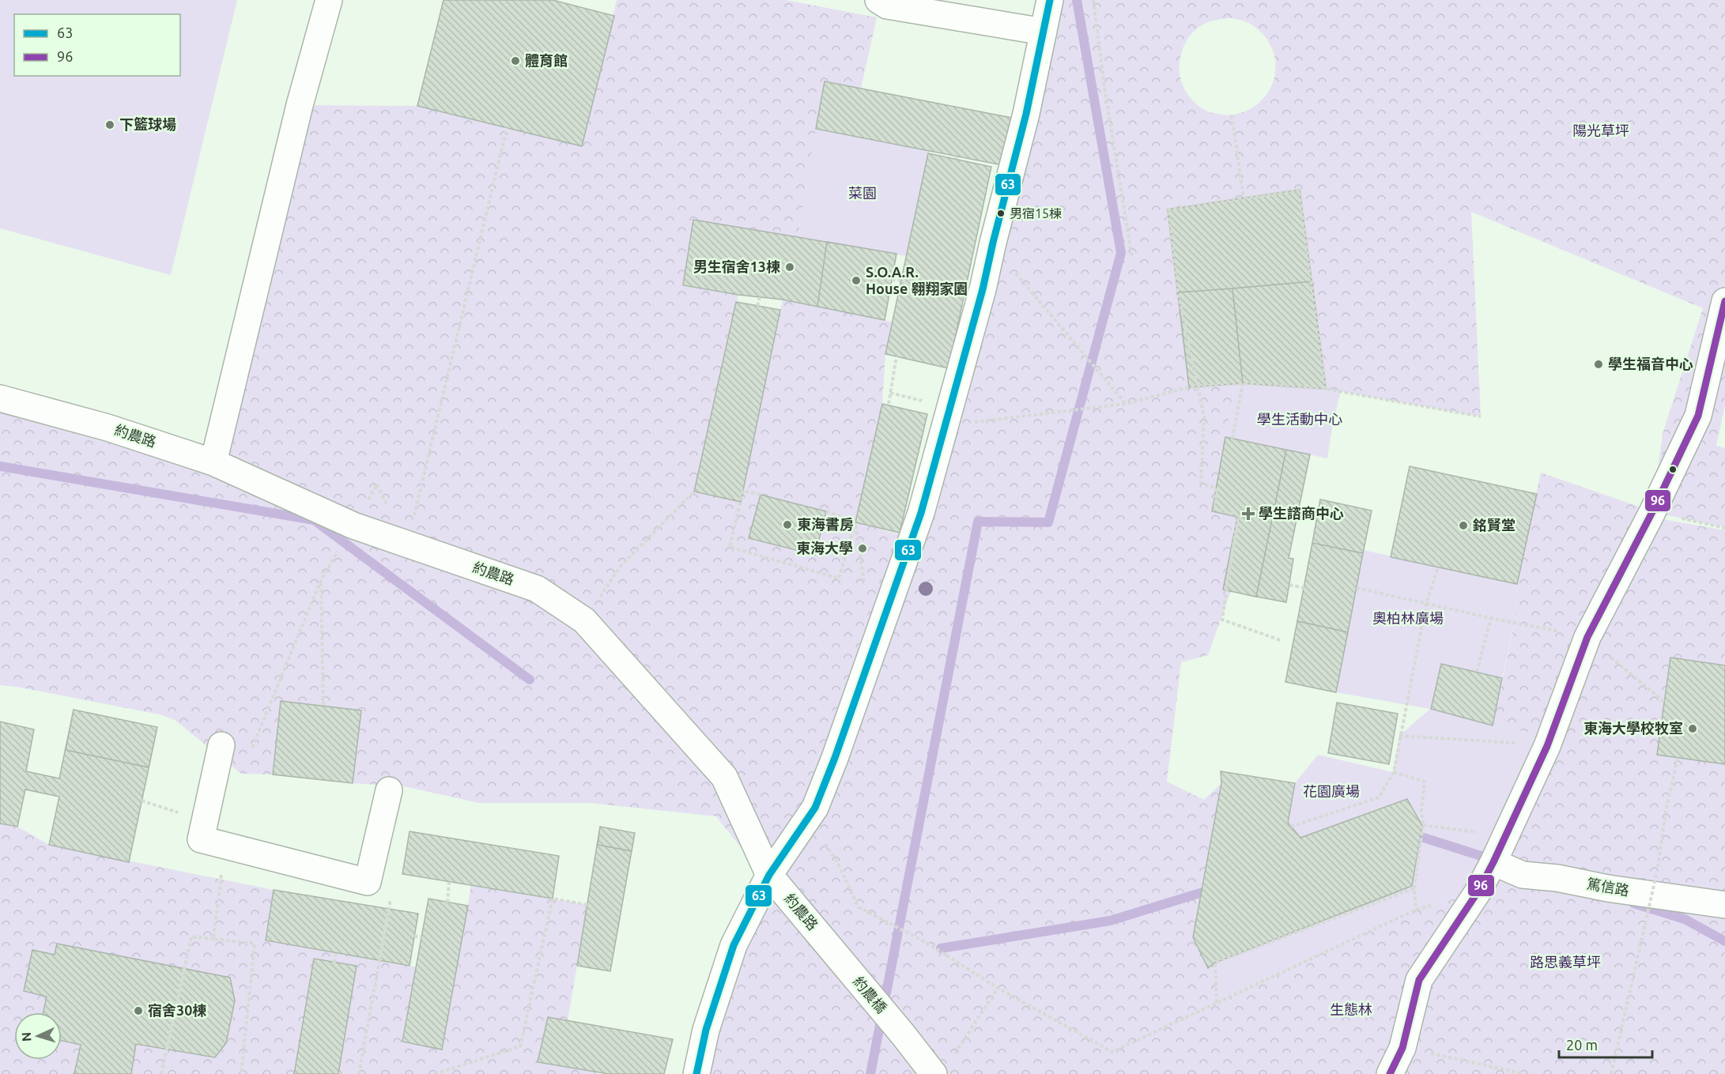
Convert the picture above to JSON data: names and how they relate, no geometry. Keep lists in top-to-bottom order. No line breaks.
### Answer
{"streets":{"street":["約農路","篤信路","約農橋"]},"crossings":[["約農路","約農橋"]],"parks":["陽光草坪","菜園","學生活動中心","奧柏林廣場","花園廣場","路思義草坪","生態林"],"places":{"other":["體育館","下籃球場","男宿15棟","男生宿舍13棟","S.O.A.R. House 翱翔家園","學生福音中心","東海書房","銘賢堂","東海大學","東海大學校牧室","宿舍30棟"],"health":["學生諮商中心"]},"lines":["transit line 63","transit line 96"],"legend":["63","96"],"scale_bar":"20 m","north":"left"}
